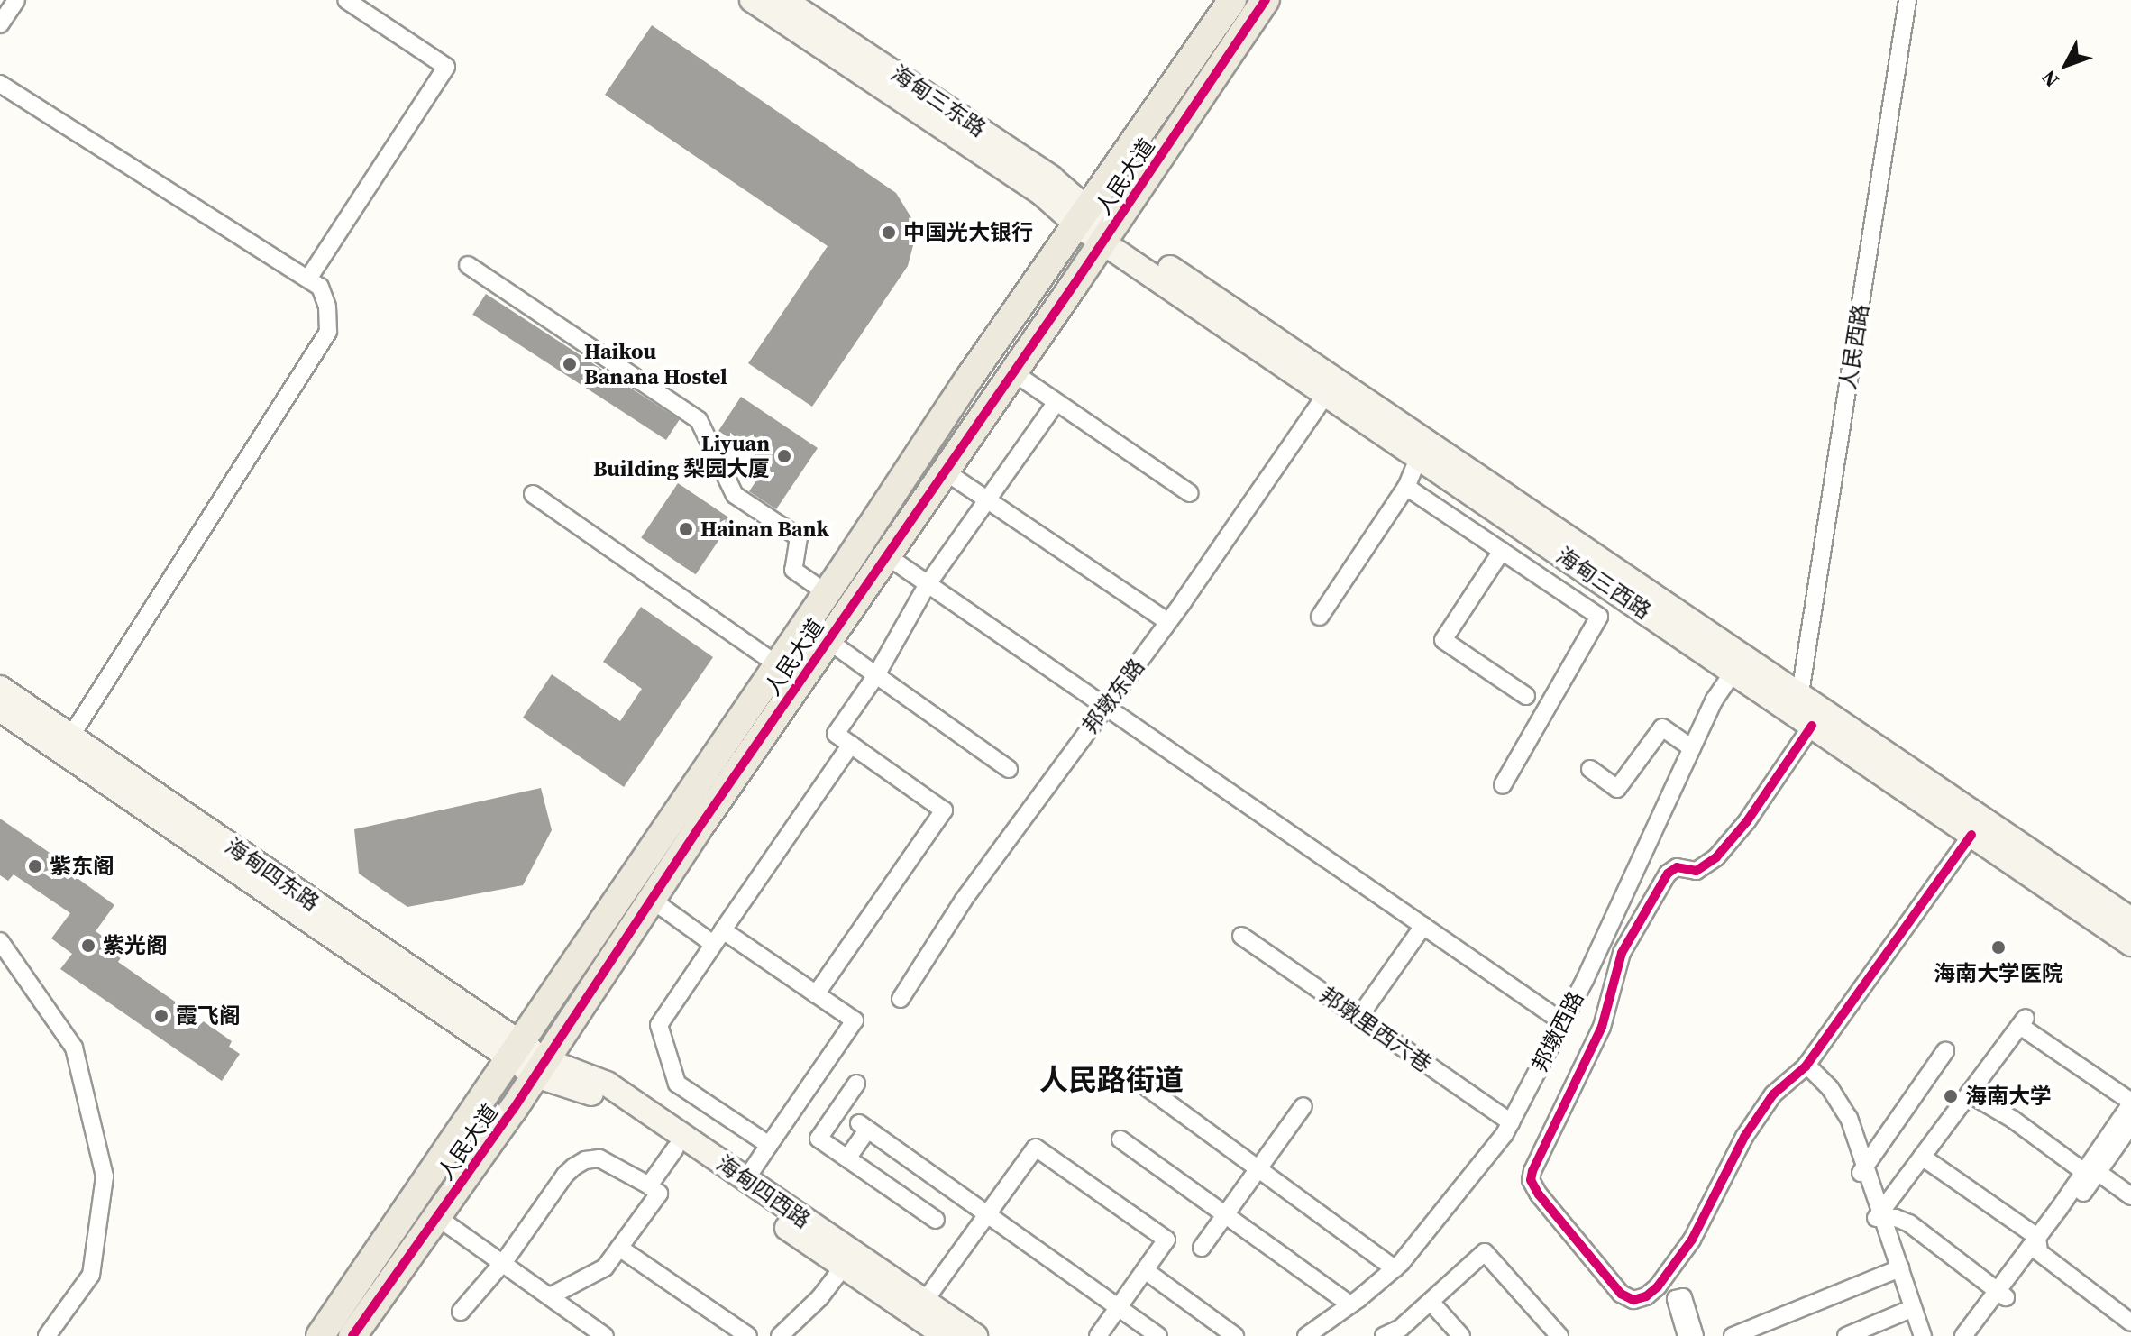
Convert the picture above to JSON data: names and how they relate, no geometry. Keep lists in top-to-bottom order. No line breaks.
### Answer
{"streets":{"main road":["海甸三东路","人民大道","海甸三西路","海甸四东路","海甸四西路"],"street":["人民西路","邦墩东路","邦墩里西六巷","邦墩西路"]},"crossings":[["海甸三东路","人民大道"],["海甸三东路","海甸三西路"],["人民大道","海甸三西路"],["人民大道","海甸四东路"],["人民大道","海甸四西路"],["人民西路","海甸三西路"],["海甸三西路","邦墩东路"],["海甸三西路","邦墩西路"],["海甸四东路","海甸四西路"],["邦墩里西六巷","邦墩西路"]],"districts":["人民路街道"],"places":["中国光大银行","Haikou Banana Hostel","Liyuan Building 梨园大厦","Hainan Bank","紫东阁","紫光阁","海南大学医院","霞飞阁","海南大学"],"north":"bottom left"}
